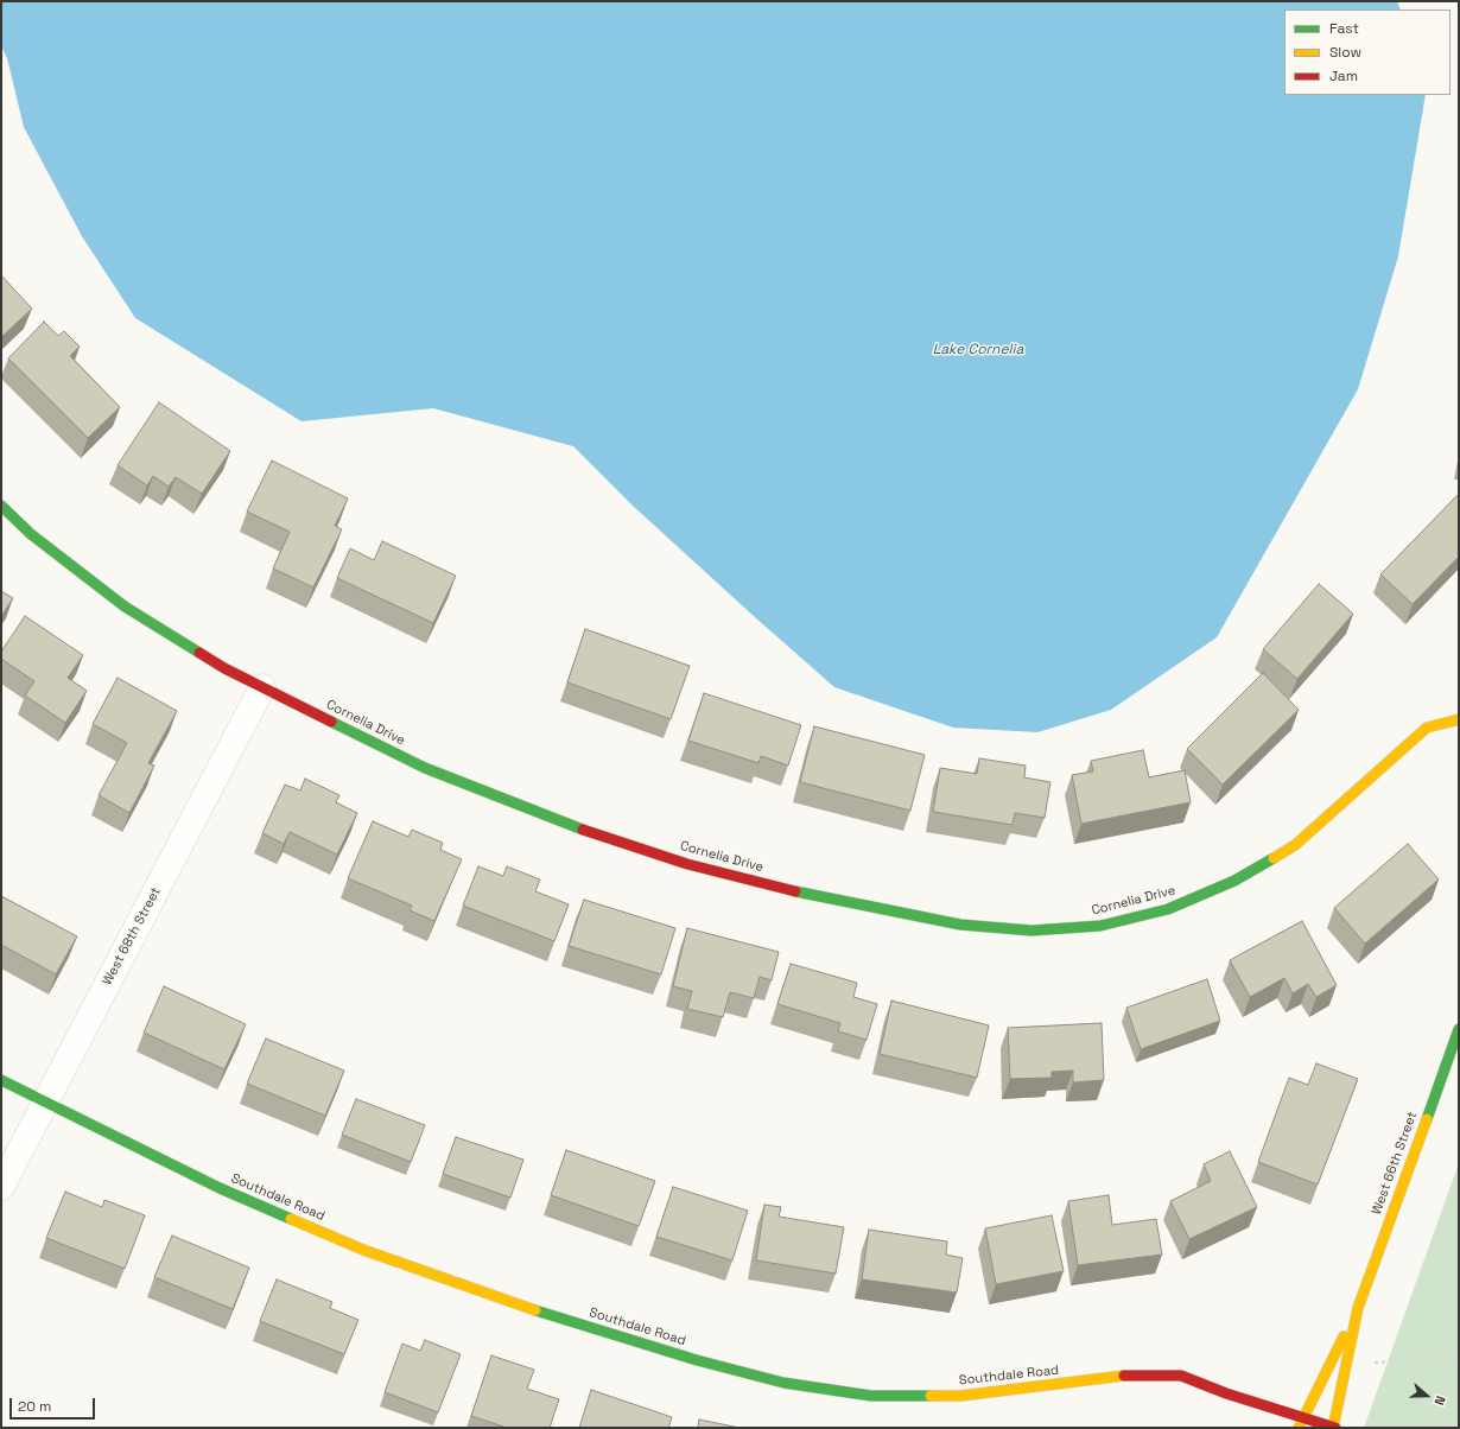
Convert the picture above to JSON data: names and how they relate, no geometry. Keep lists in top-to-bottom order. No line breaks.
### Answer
{"streets":{"street":["Cornelia Drive","West 68th Street","West 66th Street","Southdale Road"]},"crossings":[["Cornelia Drive","West 68th Street"],["West 68th Street","Southdale Road"],["West 66th Street","Southdale Road"]],"water":["Lake Cornelia"],"legend":["Fast","Slow","Jam"],"scale_bar":"20 m","north":"right"}
